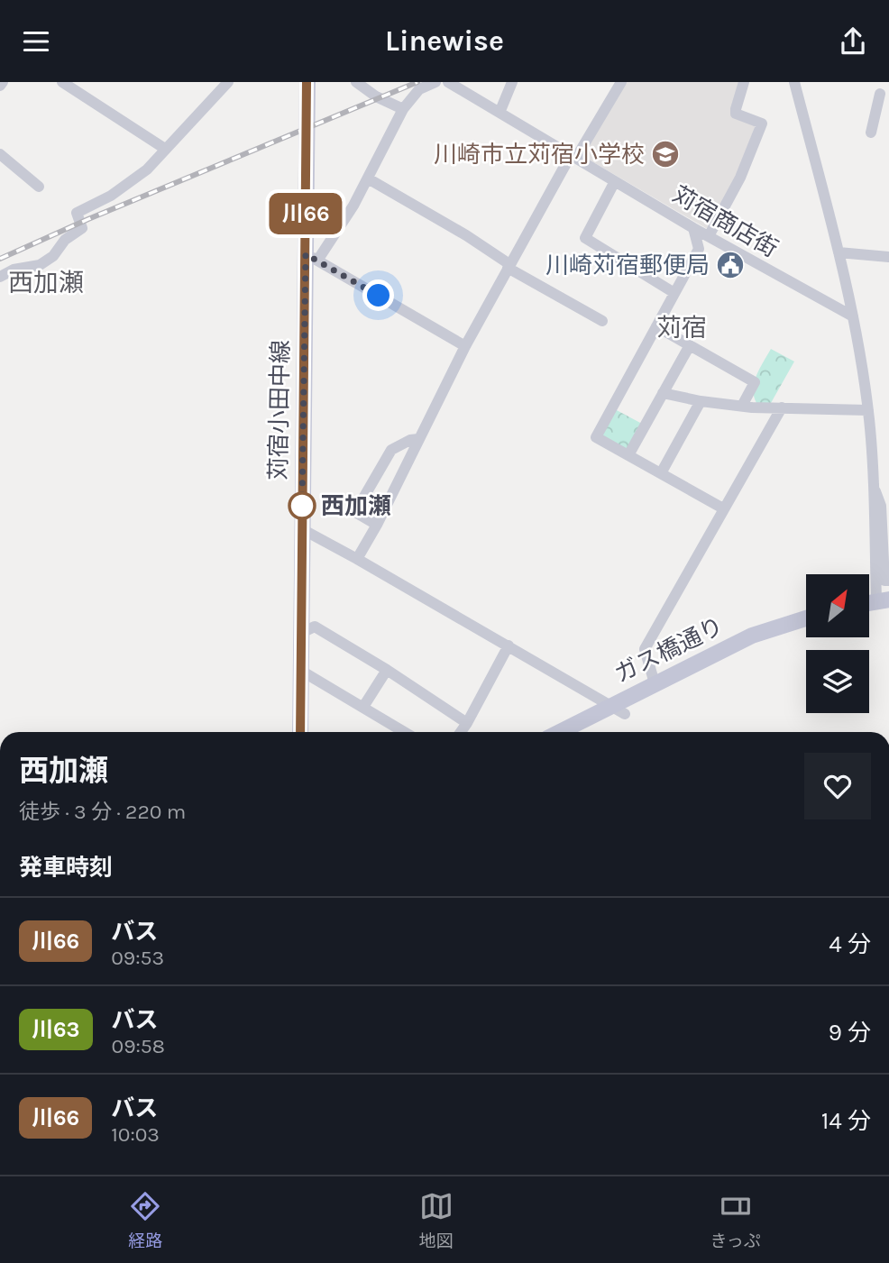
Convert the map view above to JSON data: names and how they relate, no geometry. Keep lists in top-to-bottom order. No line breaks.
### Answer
{"streets":{"street":["苅宿商店街","苅宿小田中線","ガス橋通り"]},"districts":["西加瀬","苅宿"],"places":{"school or university":["川崎市立苅宿小学校"],"public building":["川崎苅宿郵便局"],"other":["西加瀬"]},"lines":["bus line 川66"],"north":"top right","page":{"header":"Linewise","on_map":"川66","heading":[["西加瀬","徒歩 · 3 分 · 220 m"],"発車時刻"],"list":[{"mark":"川66","name":"バス","note":"09:53","value":"4 分"},{"mark":"川63","name":"バス","note":"09:58","value":"9 分"},{"mark":"川66","name":"バス","note":"10:03","value":"14 分"}],"tabs":["経路","地図","きっぷ"]}}
